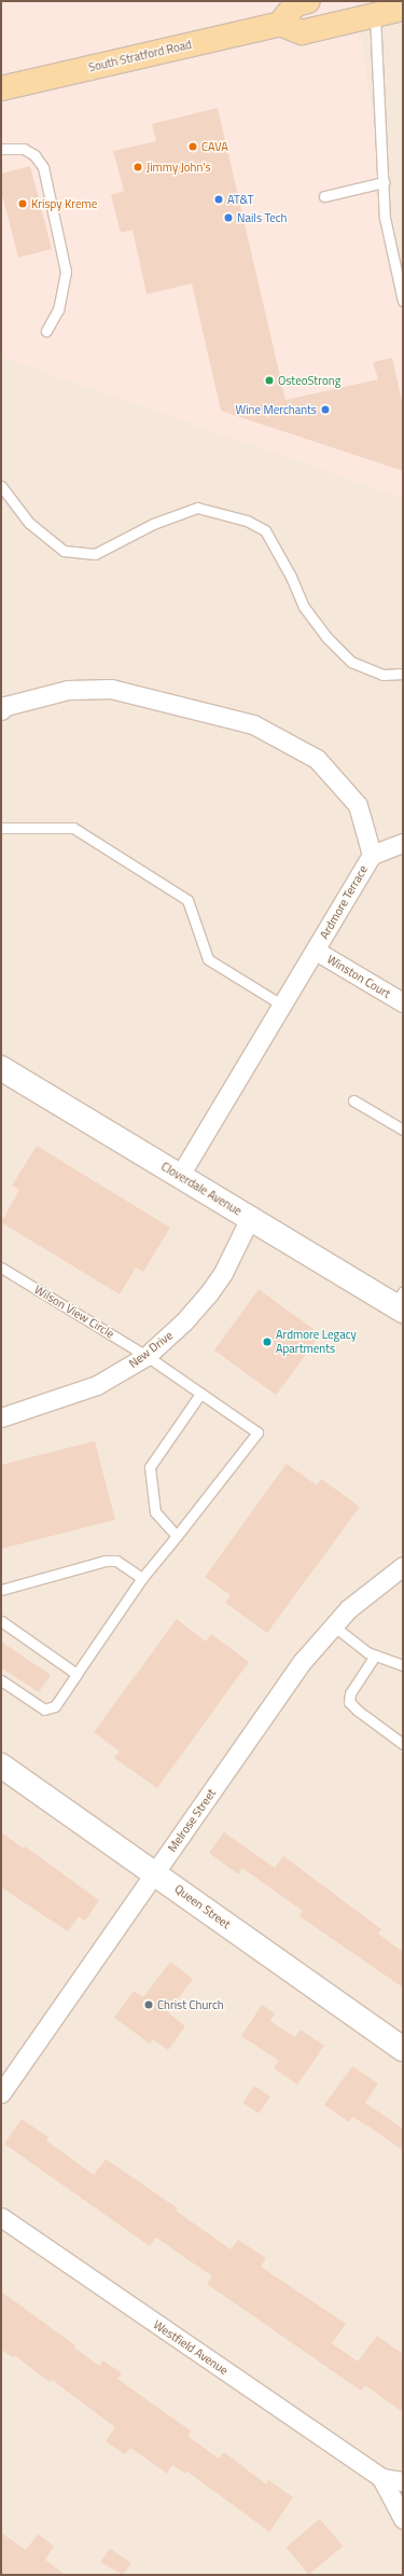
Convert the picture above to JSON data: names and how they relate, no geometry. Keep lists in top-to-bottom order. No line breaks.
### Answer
{"streets":{"main road":["South Stratford Road"],"street":["Ardmore Terrace","Winston Court","Cloverdale Avenue","New Drive","Melrose Street","Queen Street","Westfield Avenue"],"lane":["Wilson View Circle"]},"crossings":[["Ardmore Terrace","Winston Court"],["Ardmore Terrace","Cloverdale Avenue"],["Cloverdale Avenue","New Drive"],["Wilson View Circle","New Drive"],["Melrose Street","Queen Street"]],"places":["CAVA","Jimmy John's","AT&T","Krispy Kreme","Nails Tech","OsteoStrong","Wine Merchants","Ardmore Legacy Apartments","Christ Church"]}
